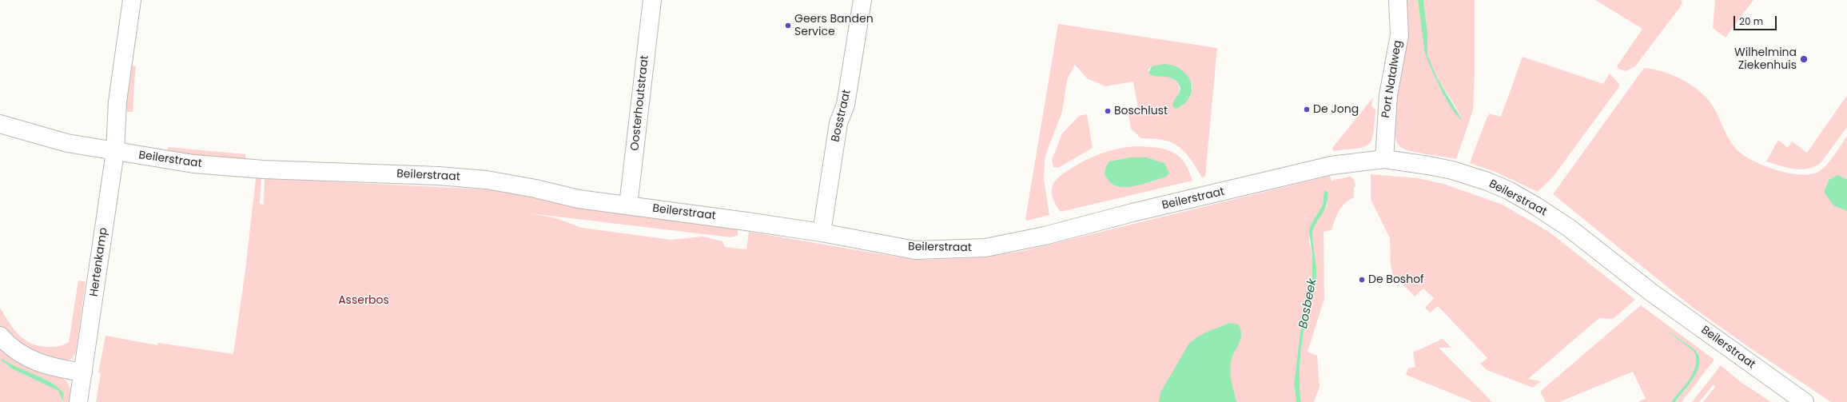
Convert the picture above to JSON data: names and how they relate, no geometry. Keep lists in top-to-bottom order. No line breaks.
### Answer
{"streets":{"street":["Port Natalweg","Oosterhoutstraat","Bosstraat","Beilerstraat","Hertenkamp"]},"crossings":[["Port Natalweg","Beilerstraat"],["Oosterhoutstraat","Beilerstraat"],["Bosstraat","Beilerstraat"],["Beilerstraat","Hertenkamp"]],"water":["Bosbeek"],"parks":["Asserbos"],"places":["Geers Banden Service","Wilhelmina Ziekenhuis","De Jong","Boschlust","De Boshof"],"scale_bar":"20 m"}
